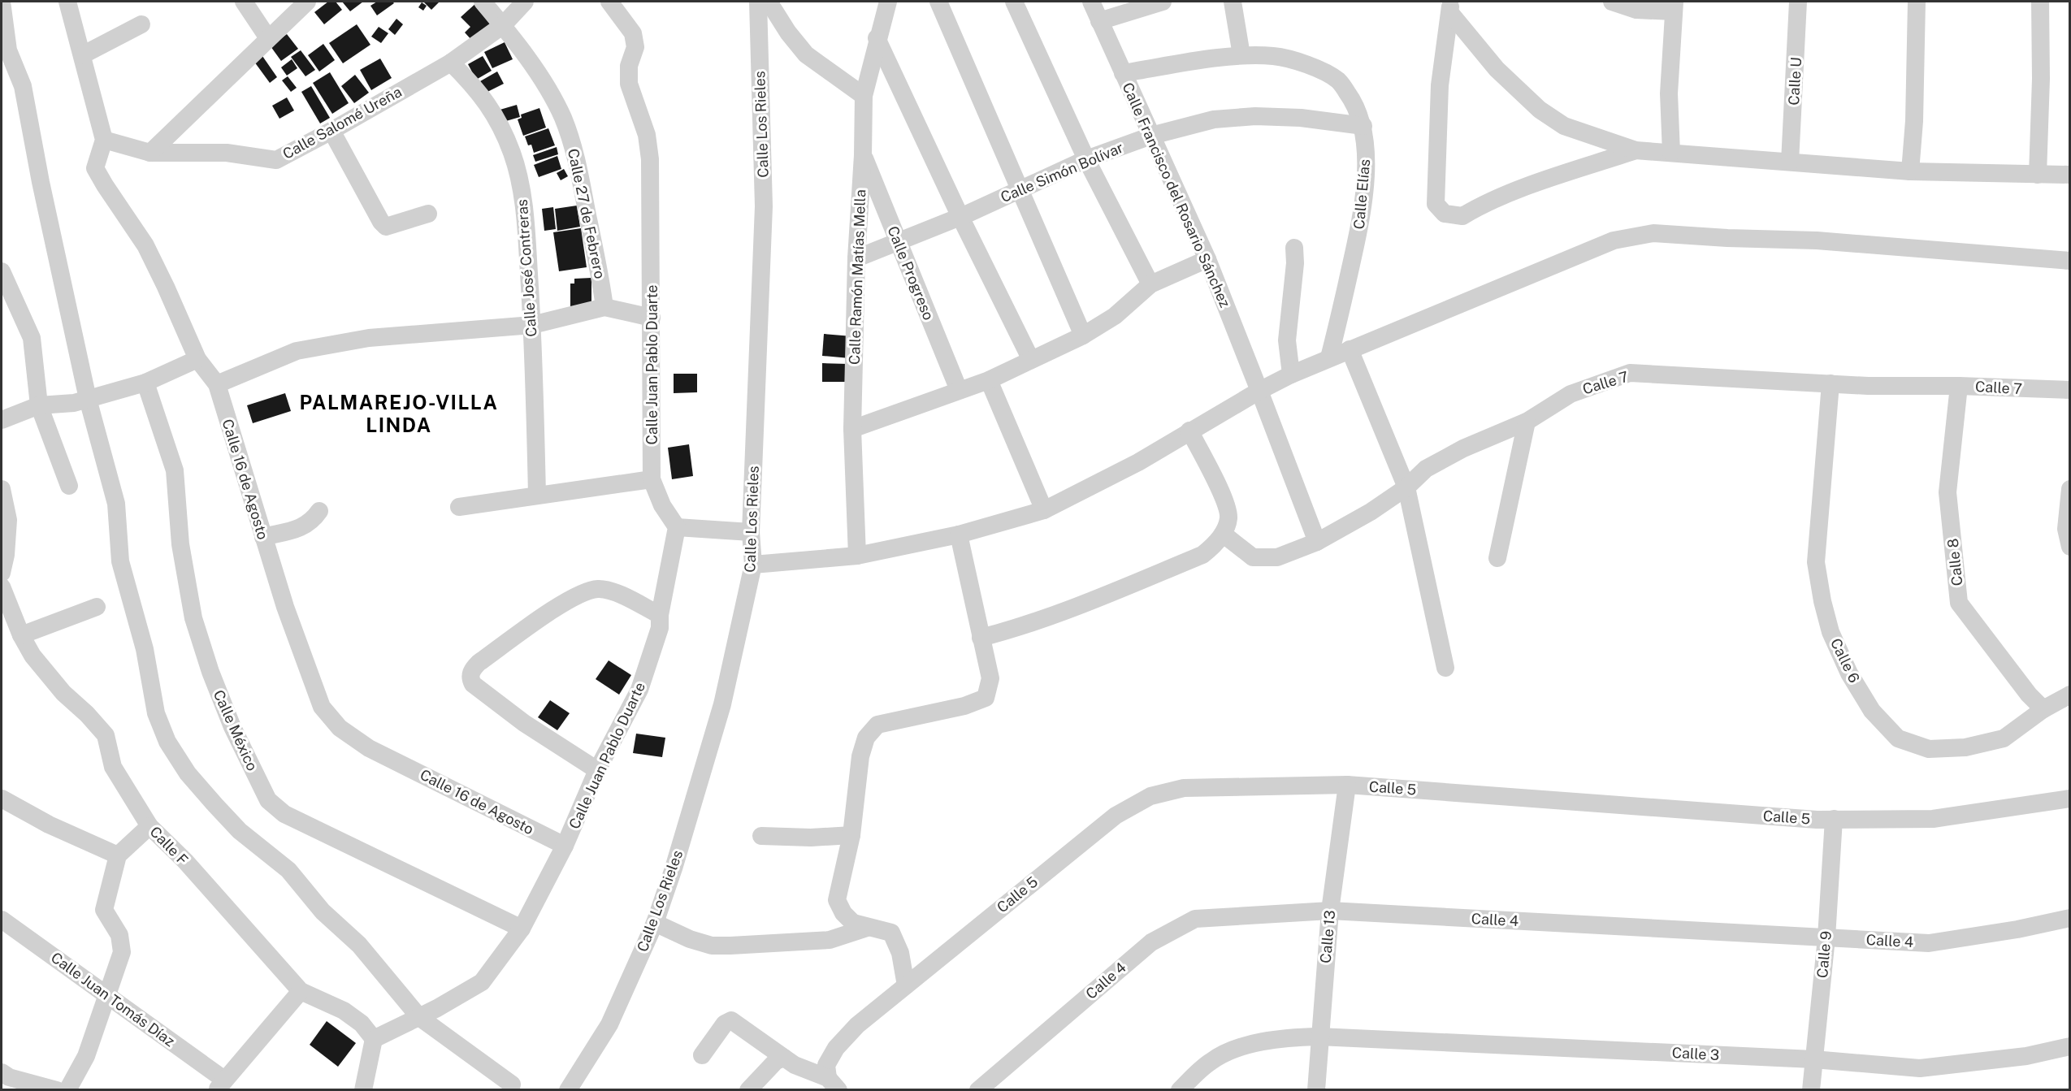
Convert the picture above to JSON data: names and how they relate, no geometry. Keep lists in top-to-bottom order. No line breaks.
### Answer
{"streets":{"street":["Calle U","Calle Salomé Ureña","Calle Los Rieles","Calle Simón Bolívar","Calle Elías","Calle Francisco del Rosario Sánchez","Calle 27 de Febrero","Calle José Contreras","Calle Progreso","Calle Ramón Matías Mella","Calle Juan Pablo Duarte","Calle 7","Calle 16 de Agosto","Calle 8","Calle 6","Calle México","Calle 5","Calle F","Calle 4","Calle 13","Calle 9","Calle Juan Tomás Díaz","Calle 3"]},"crossings":[["Calle Salomé Ureña","Calle 27 de Febrero"],["Calle Salomé Ureña","Calle José Contreras"],["Calle Salomé Ureña","Calle 16 de Agosto"],["Calle Simón Bolívar","Calle Elías"],["Calle Simón Bolívar","Calle Francisco del Rosario Sánchez"],["Calle Simón Bolívar","Calle Progreso"],["Calle Simón Bolívar","Calle Ramón Matías Mella"],["Calle Elías","Calle Francisco del Rosario Sánchez"],["Calle Francisco del Rosario Sánchez","Calle 7"],["Calle Progreso","Calle Ramón Matías Mella"],["Calle Juan Pablo Duarte","Calle 16 de Agosto"],["Calle Juan Pablo Duarte","Calle México"],["Calle Juan Pablo Duarte","Calle F"],["Calle 7","Calle 8"],["Calle 7","Calle 6"],["Calle 8","Calle 6"],["Calle 5","Calle 13"],["Calle 5","Calle 9"],["Calle 4","Calle 13"],["Calle 4","Calle 9"],["Calle 13","Calle 3"],["Calle 9","Calle 3"]],"districts":["PALMAREJO-VILLA LINDA"]}
